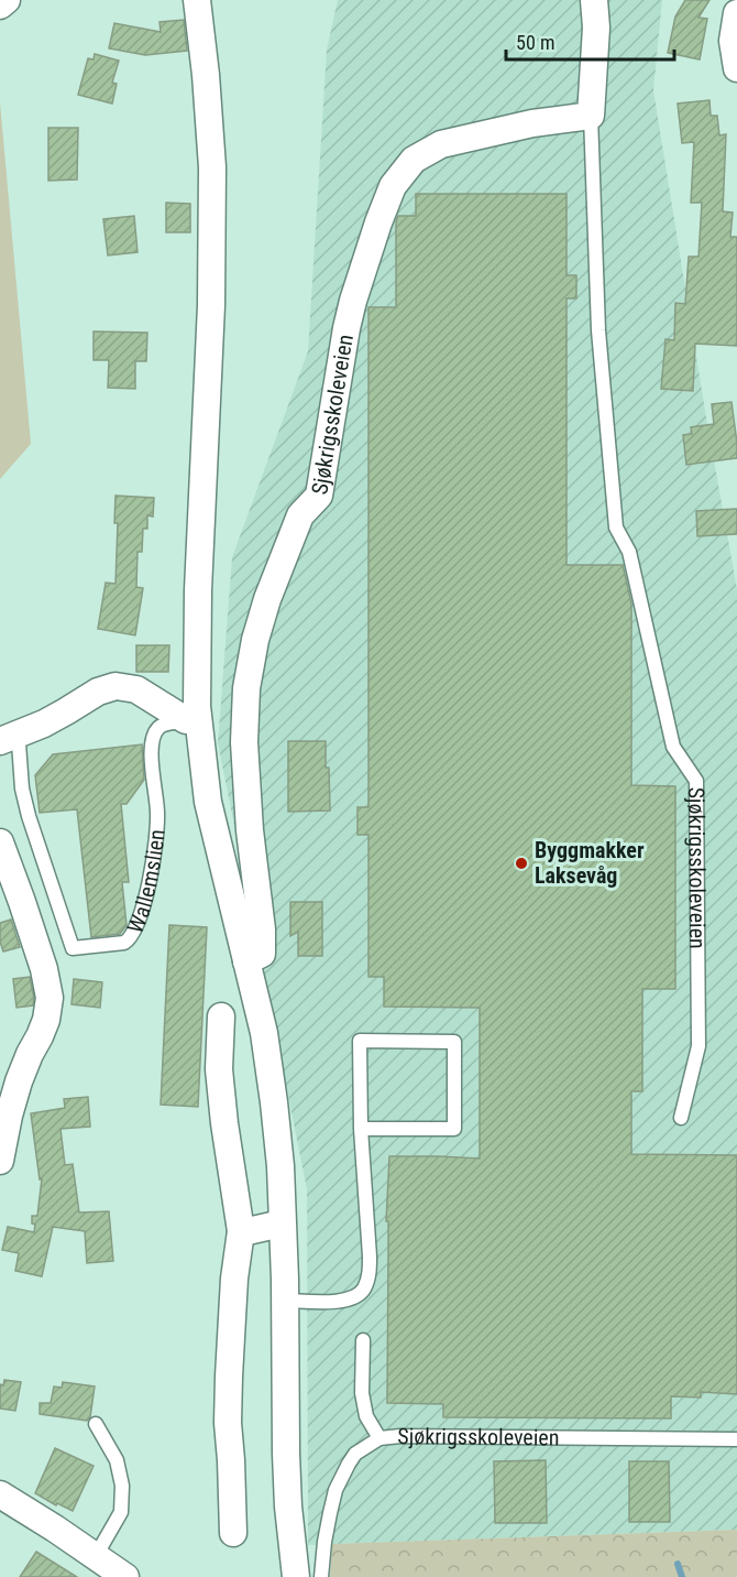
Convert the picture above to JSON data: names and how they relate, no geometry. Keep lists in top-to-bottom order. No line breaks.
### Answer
{"streets":{"street":["Sjøkrigsskoleveien","Wallemslien"]},"places":["Byggmakker Laksevåg"],"scale_bar":"50 m"}
